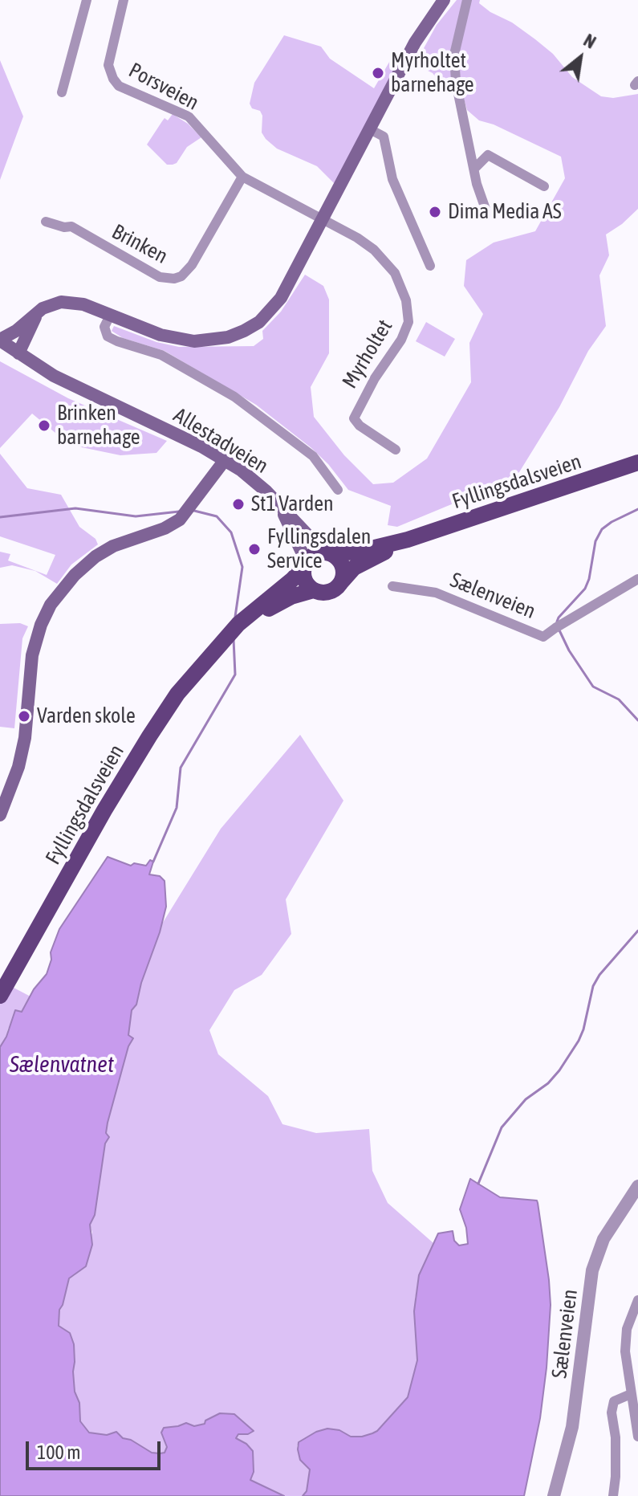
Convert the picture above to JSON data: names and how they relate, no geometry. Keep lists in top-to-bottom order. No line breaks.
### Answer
{"streets":{"main road":["Allestadveien","Fyllingsdalsveien"],"street":["Porsveien","Brinken","Myrholtet","Sælenveien"]},"crossings":[["Porsveien","Brinken"],["Porsveien","Myrholtet"],["Allestadveien","Fyllingsdalsveien"]],"water":["Sælenvatnet"],"places":["Myrholtet barnehage","Dima Media AS","Brinken barnehage","St1 Varden","Fyllingsdalen Service","Varden skole"],"scale_bar":"100 m","north":"top right"}
